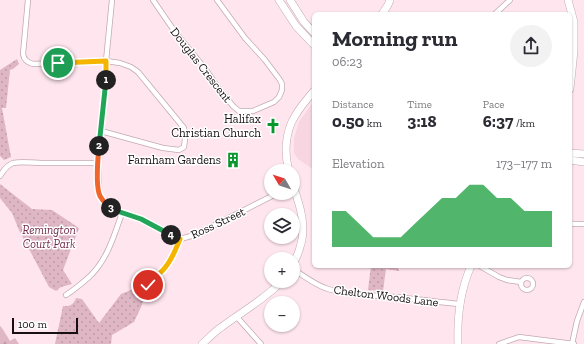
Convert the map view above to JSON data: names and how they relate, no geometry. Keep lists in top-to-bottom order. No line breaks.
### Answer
{"streets":{"street":["Douglas Crescent","Ross Street","Chelton Woods Lane"]},"parks":["Remington Court Park"],"places":{"church":["Halifax Christian Church"],"building":["Farnham Gardens"]},"scale_bar":"100 m","north":"top left","page":{"heading":["Morning run","06:23"],"pins":["1","2","3","4"],"stats":[["Distance","0.50 km"],["Time","3:18"],["Pace","6:37 /km"]],"chart":["Elevation","173–177 m"],"map_buttons":["+","−"],"scale":"100 m"}}
